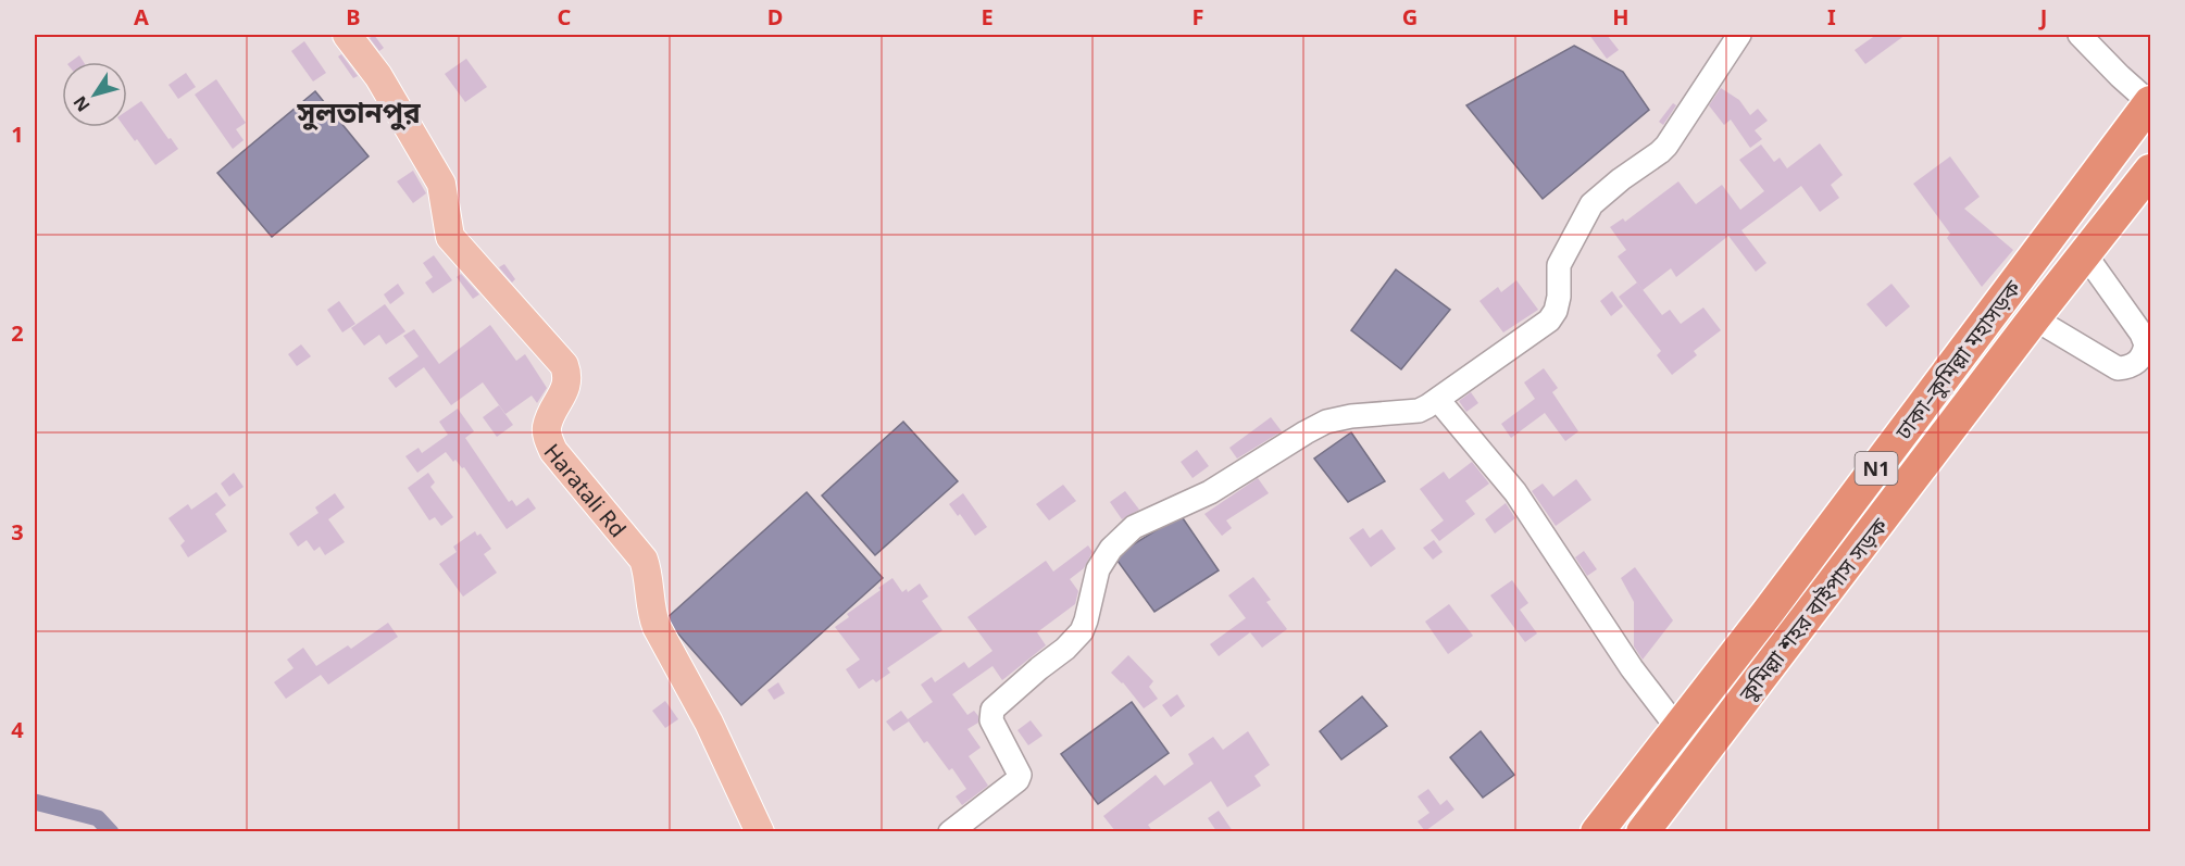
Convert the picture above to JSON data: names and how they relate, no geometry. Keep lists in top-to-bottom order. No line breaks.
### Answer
{"streets":{"highway":["ঢাকা–কুমিল্লা মহাসড়ক","N1","কুমিল্লা শহর বাইপাস সড়ক"],"main road":["Haratali Rd"]},"districts":["সুলতানপুর"],"north":"bottom left","grid":{"columns":["A","B","C","D","E","F","G","H","I","J"],"rows":["1","2","3","4"]}}
